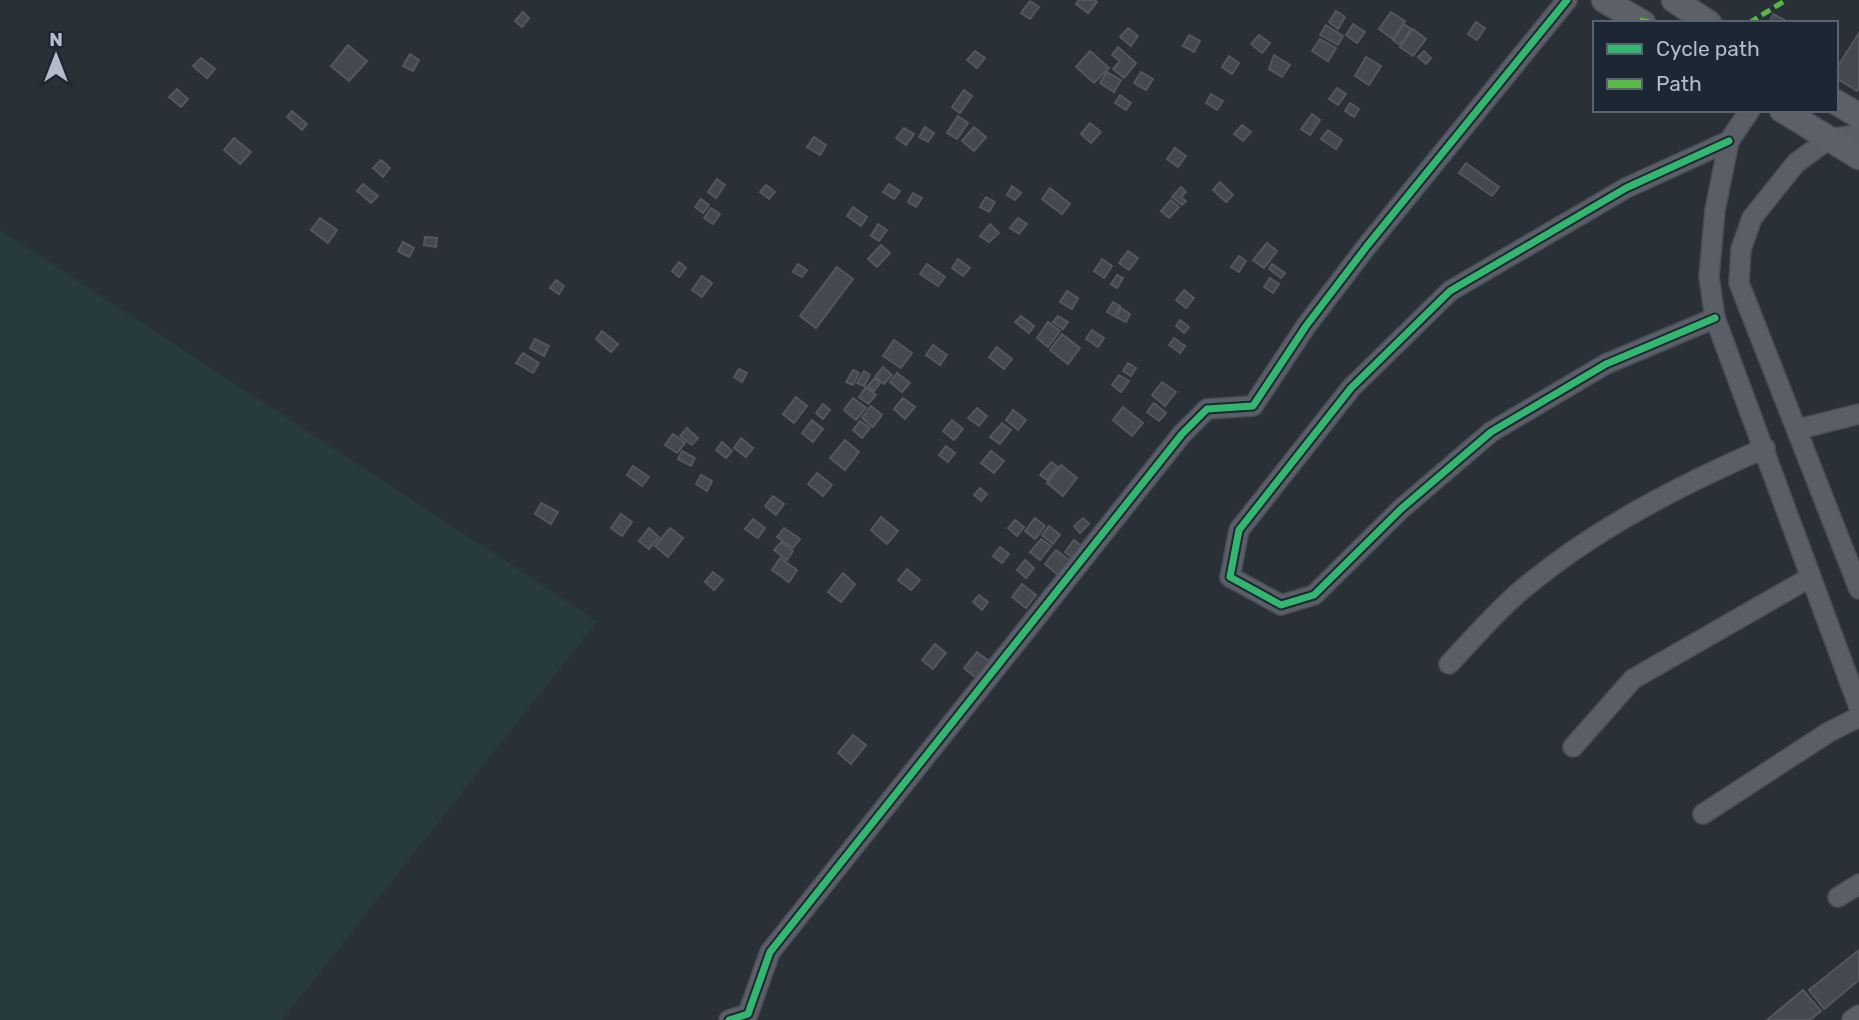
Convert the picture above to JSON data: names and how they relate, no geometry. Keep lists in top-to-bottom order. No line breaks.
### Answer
{"legend":["Cycle path","Path"],"north":"top"}
